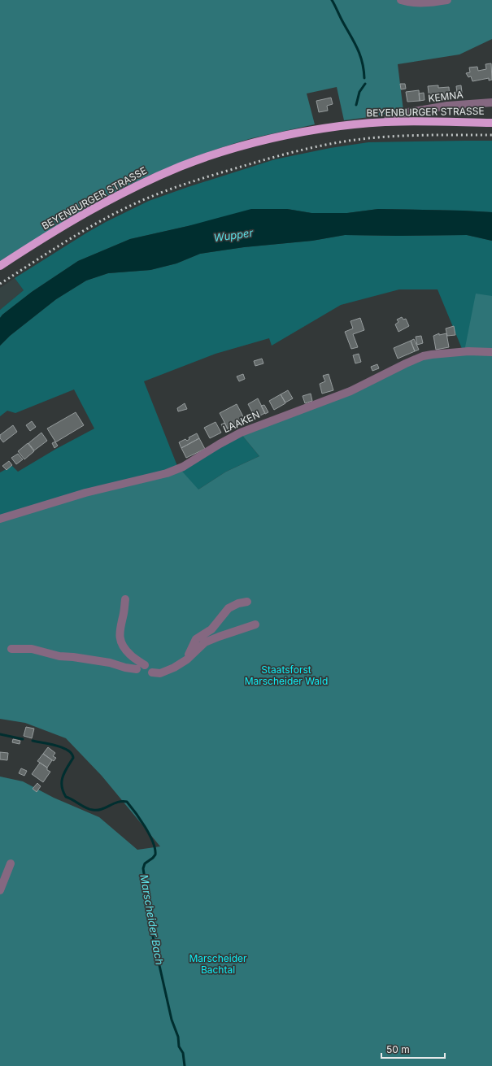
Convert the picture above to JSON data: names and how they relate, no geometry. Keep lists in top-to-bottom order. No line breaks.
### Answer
{"streets":{"main road":["BEYENBURGER STRASSE"],"street":["KEMNA","LAAKEN"]},"crossings":[["KEMNA","BEYENBURGER STRASSE"]],"water":["Wupper","Marscheider Bach"],"parks":["Staatsforst Marscheider Wald","Marscheider Bachtal"],"scale_bar":"50 m"}
